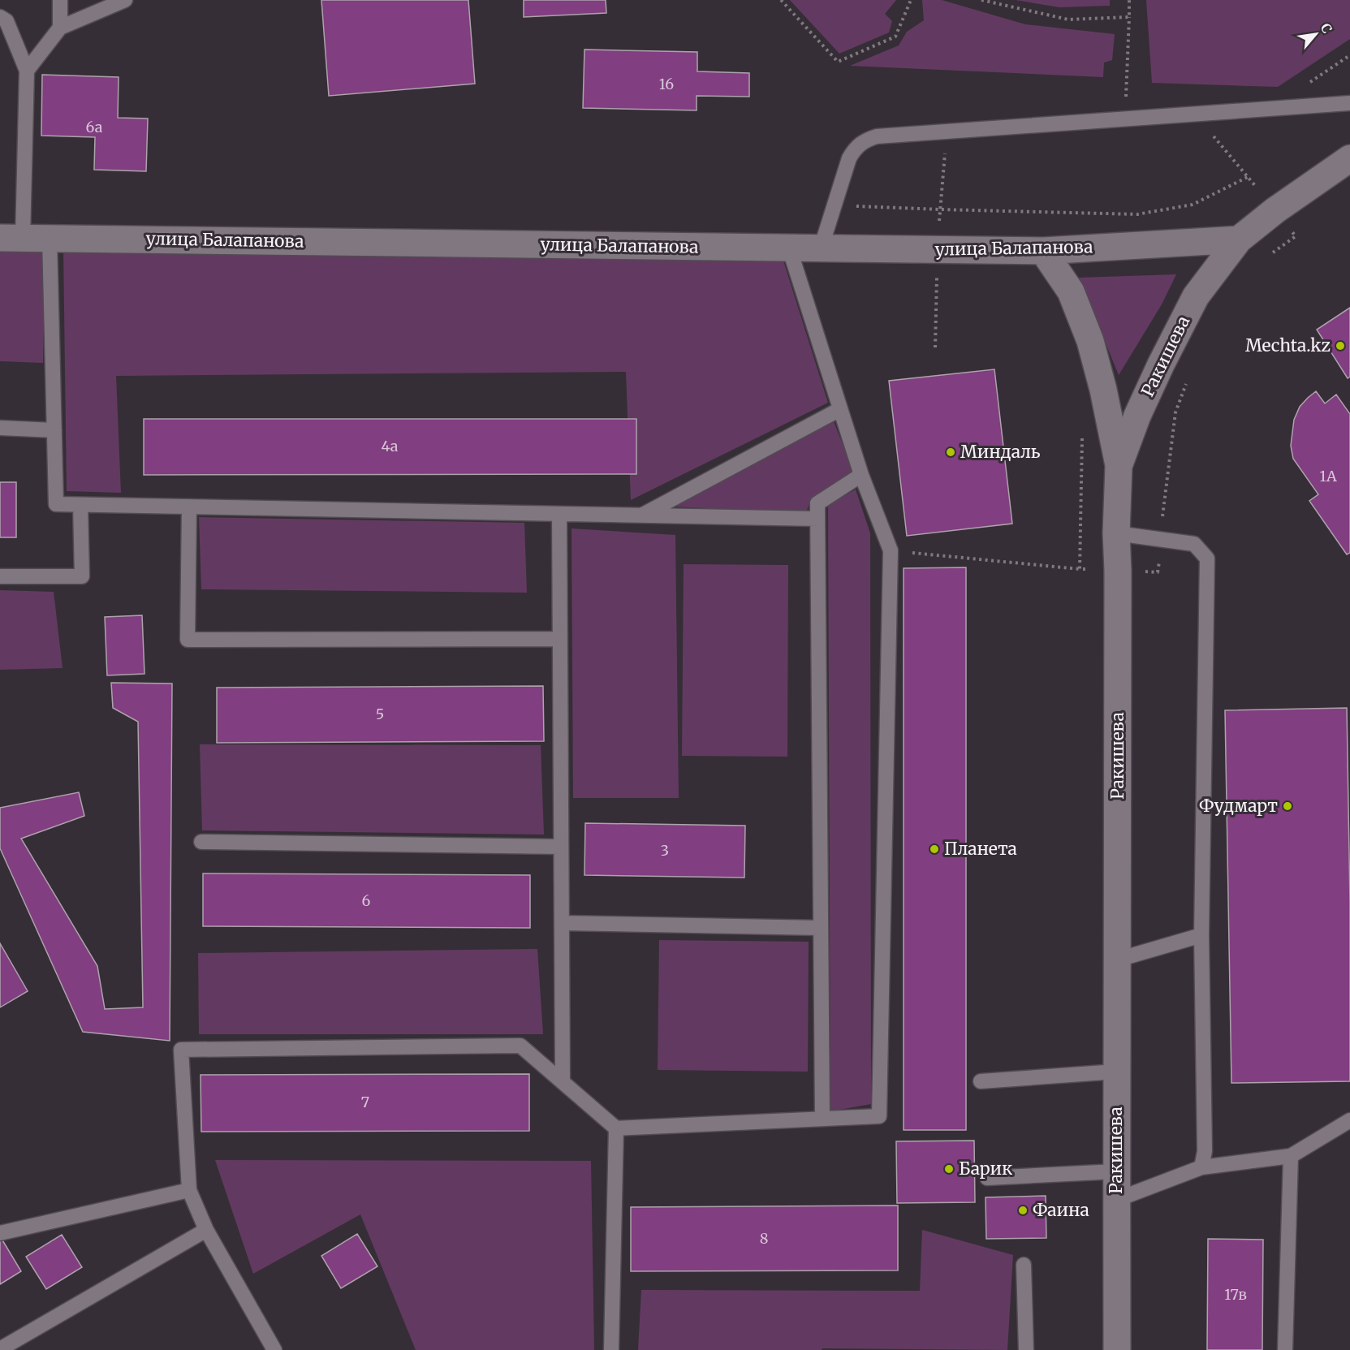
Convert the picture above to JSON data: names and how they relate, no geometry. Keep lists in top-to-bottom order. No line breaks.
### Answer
{"streets":{"street":["улица Балапанова","Ракишева"]},"crossings":[["улица Балапанова","Ракишева"]],"places":["Mechta.kz","Миндаль","Фудмарт","Планета","Барик","Фаина"],"house_numbers":["16","6а","4а","1А","5","3","6","7","8","17в"],"north":"top right"}
